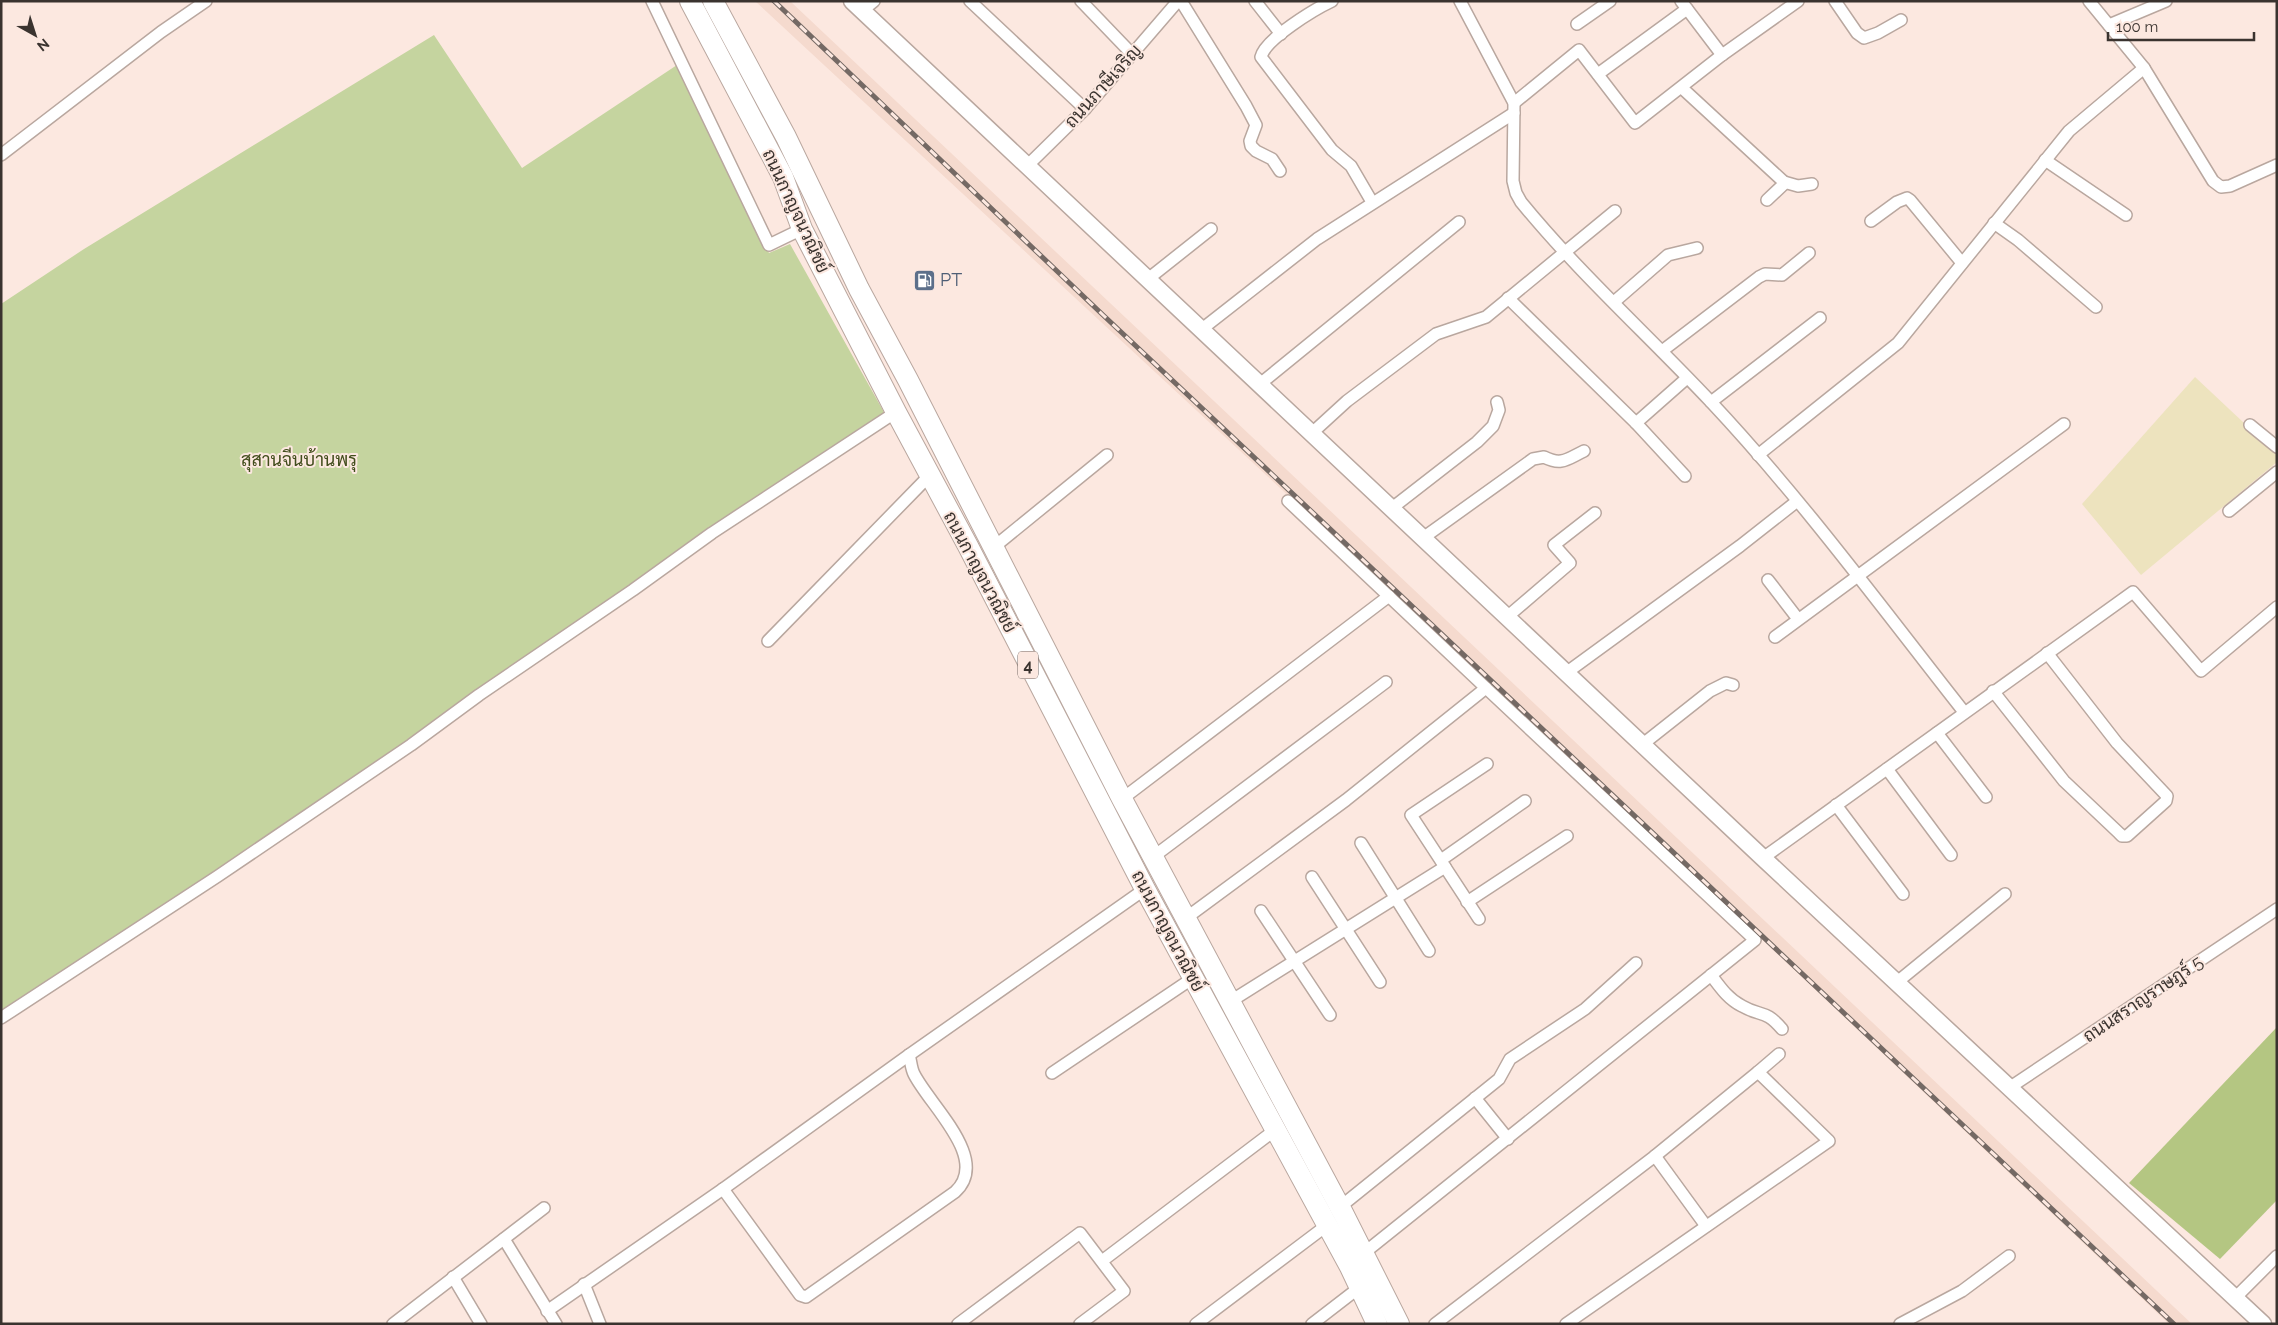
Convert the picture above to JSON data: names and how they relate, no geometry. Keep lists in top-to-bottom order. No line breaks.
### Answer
{"streets":{"highway":["ถนนกาญจนวณิชย์","4"],"street":["ถนนภาษีเจริญ","ถนนสราญราษฎร์ 5"]},"parks":["สุสานจีนบ้านพรุ"],"places":{"fuel station":["PT"]},"scale_bar":"100 m","north":"bottom right"}
